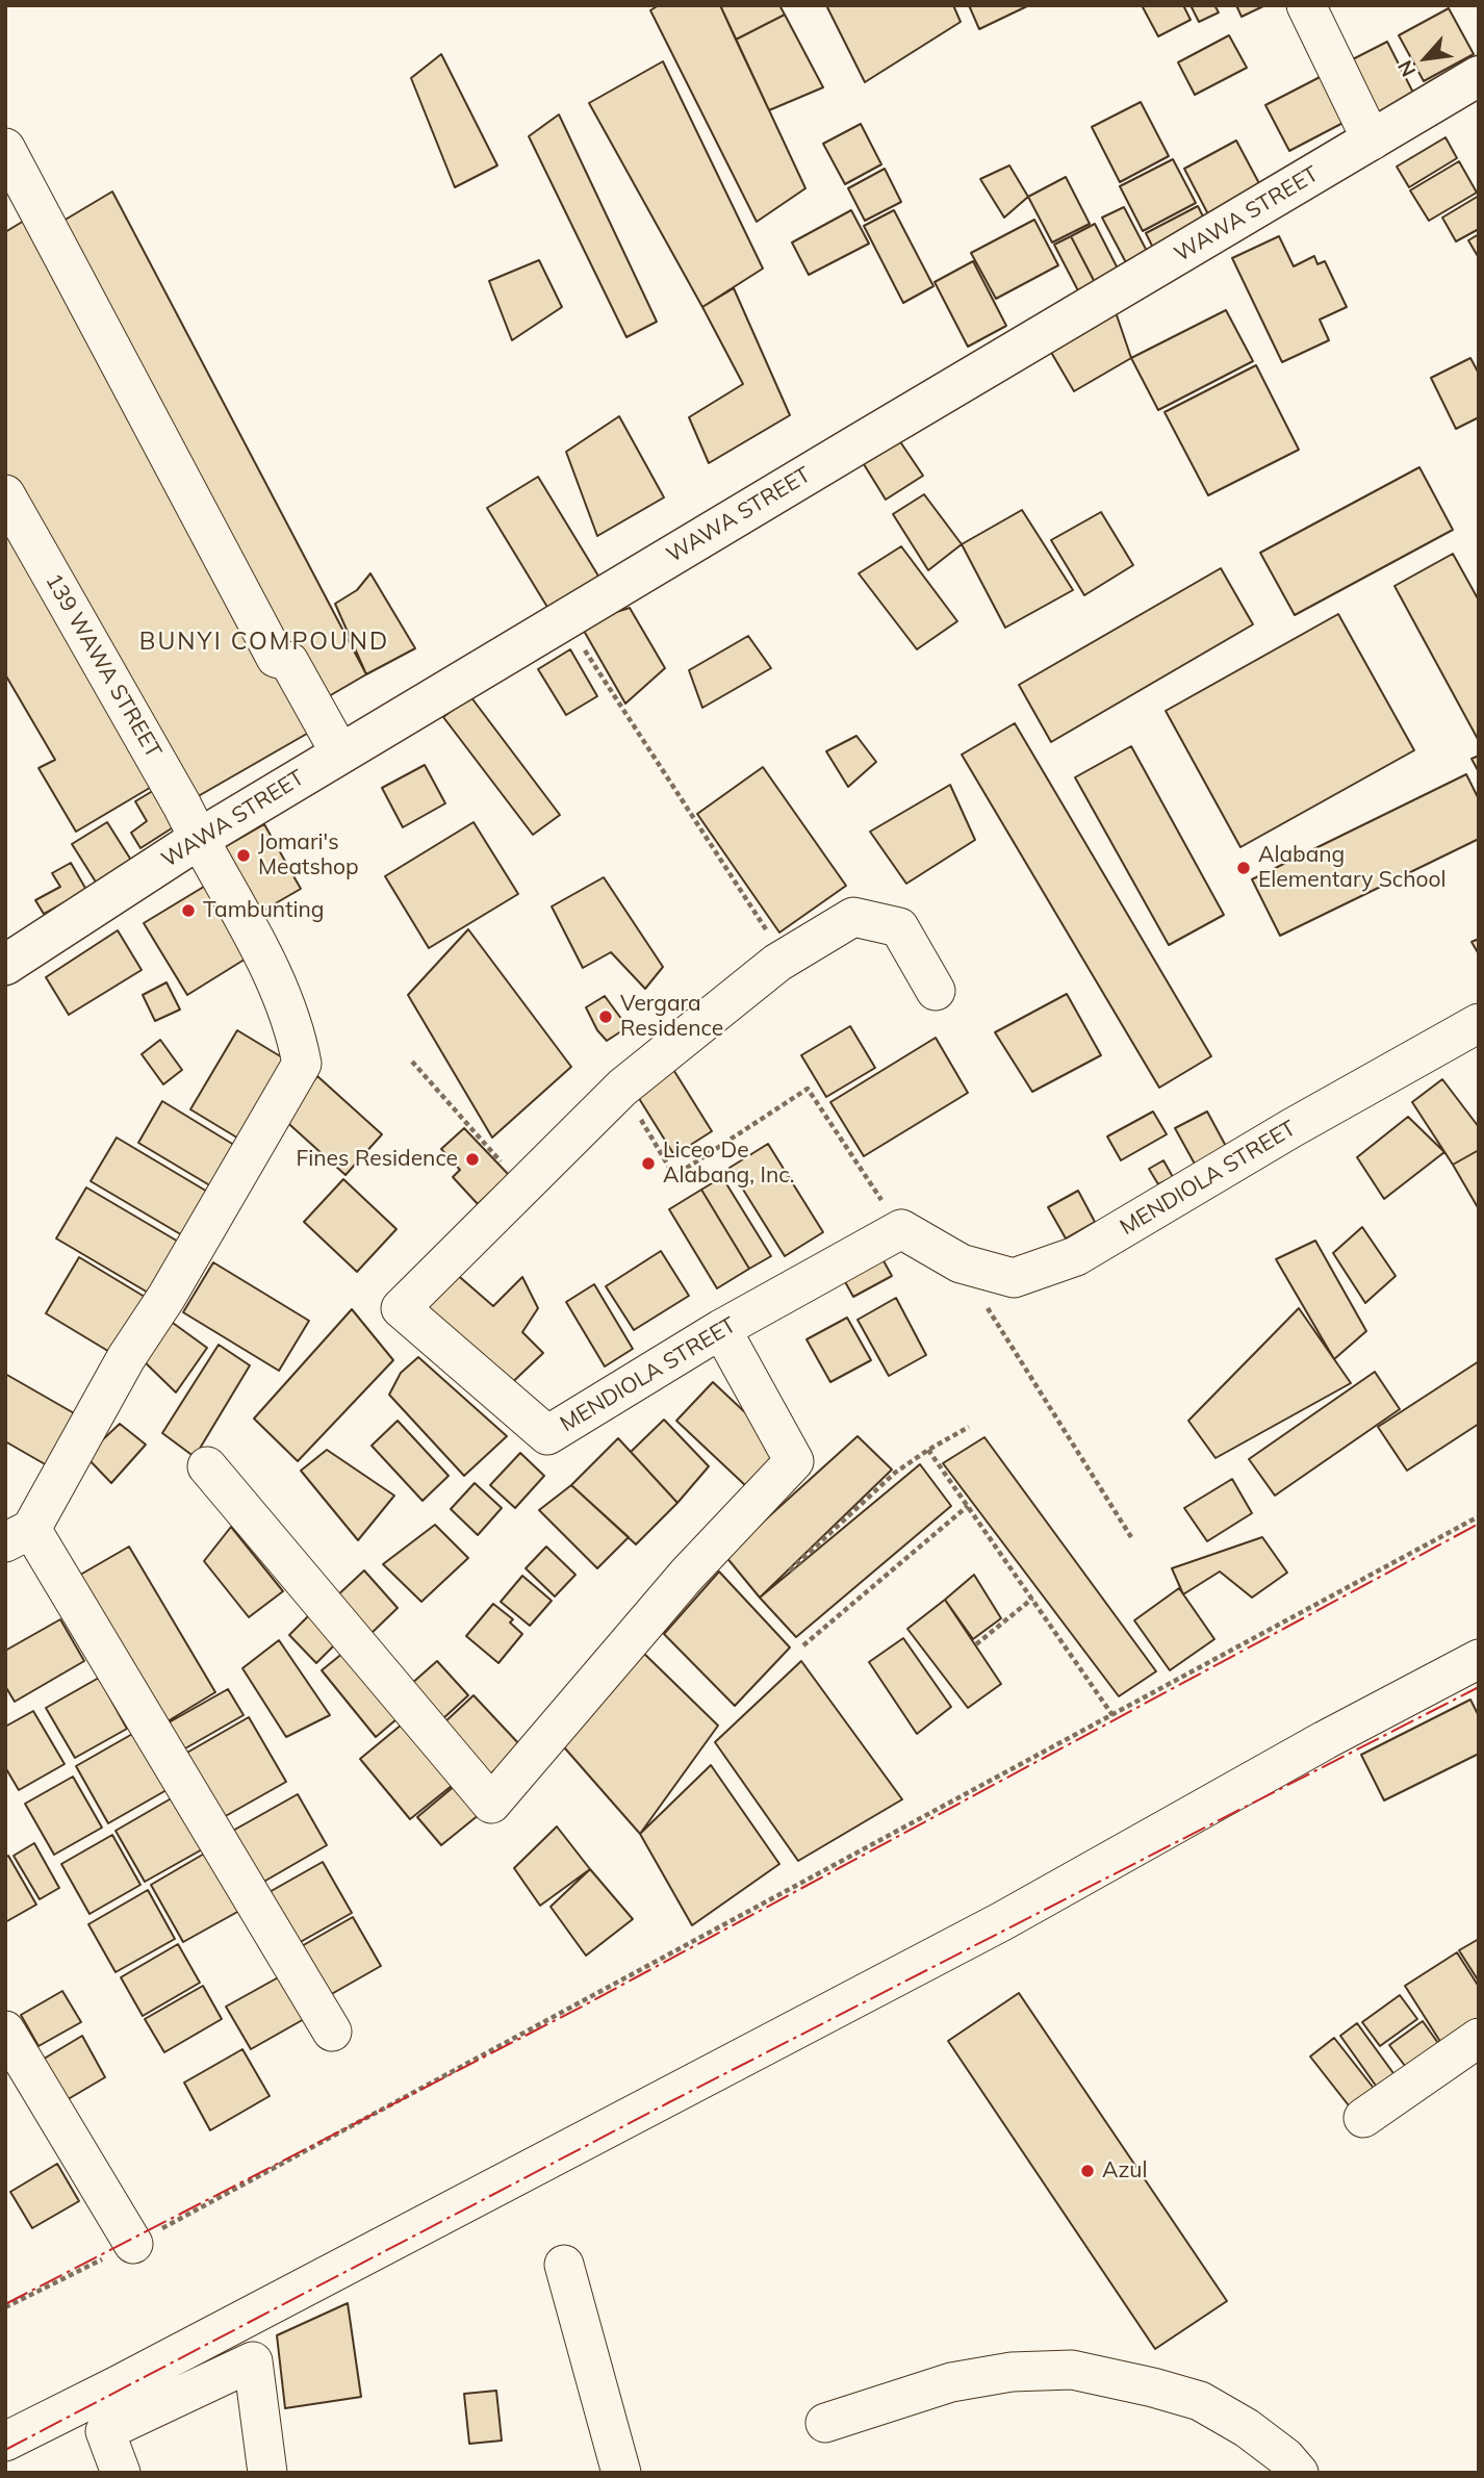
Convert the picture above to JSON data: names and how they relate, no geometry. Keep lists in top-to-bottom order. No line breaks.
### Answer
{"streets":{"main road":["WAWA STREET"],"street":["139 WAWA STREET","MENDIOLA STREET"]},"crossings":[["WAWA STREET","139 WAWA STREET"]],"districts":["BUNYI COMPOUND"],"places":["Jomari's Meatshop","Alabang Elementary School","Tambunting","Vergara Residence","Fines Residence","Liceo De Alabang, Inc.","Azul"],"north":"bottom left"}
